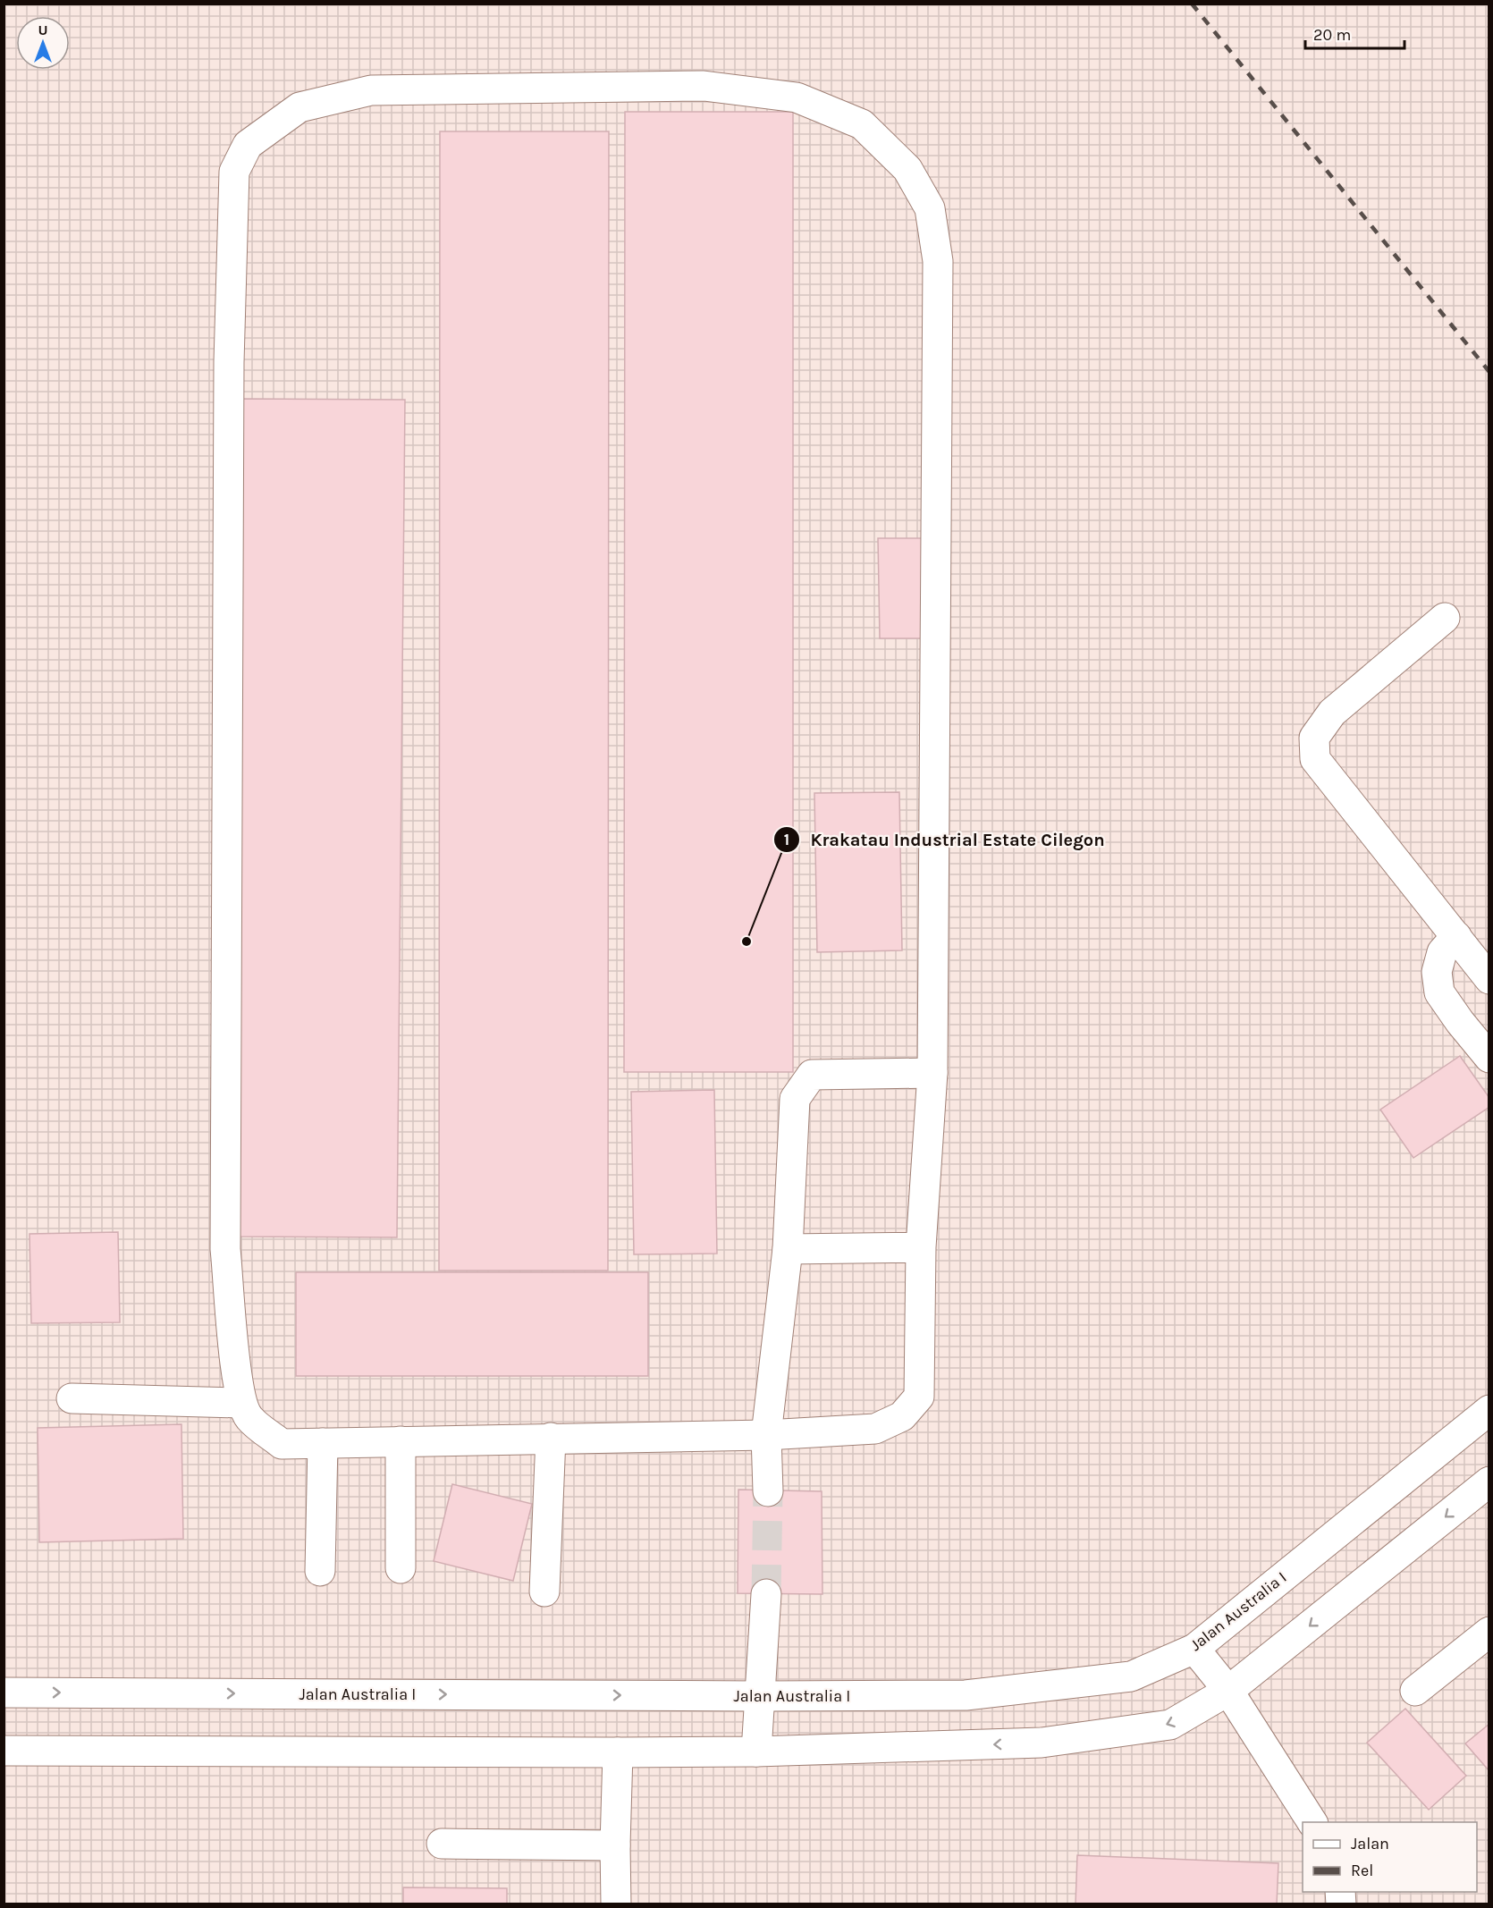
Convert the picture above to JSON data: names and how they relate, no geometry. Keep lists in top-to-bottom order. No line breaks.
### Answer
{"streets":{"lane":["Jalan Australia I"]},"places":["Krakatau Industrial Estate Cilegon"],"legend":["Jalan","Rel"],"scale_bar":"20 m","north":"top"}
